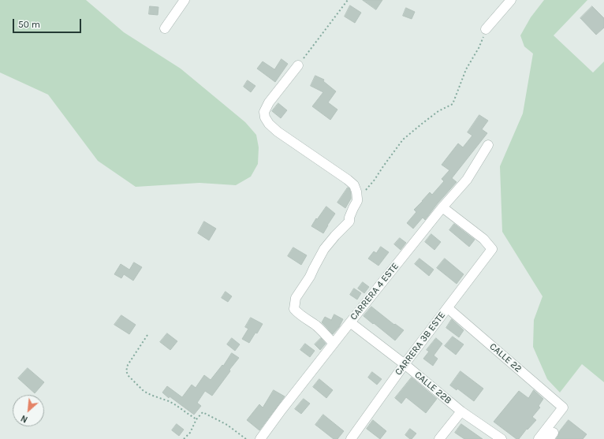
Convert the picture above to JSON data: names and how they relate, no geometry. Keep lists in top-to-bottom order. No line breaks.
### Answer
{"streets":{"street":["CARRERA 4 ESTE","CARRERA 3B ESTE","CALLE 22","CALLE 22B"]},"crossings":[["CARRERA 4 ESTE","CARRERA 3B ESTE"],["CARRERA 4 ESTE","CALLE 22B"],["CARRERA 3B ESTE","CALLE 22"],["CARRERA 3B ESTE","CALLE 22B"]],"scale_bar":"50 m","north":"bottom left"}
